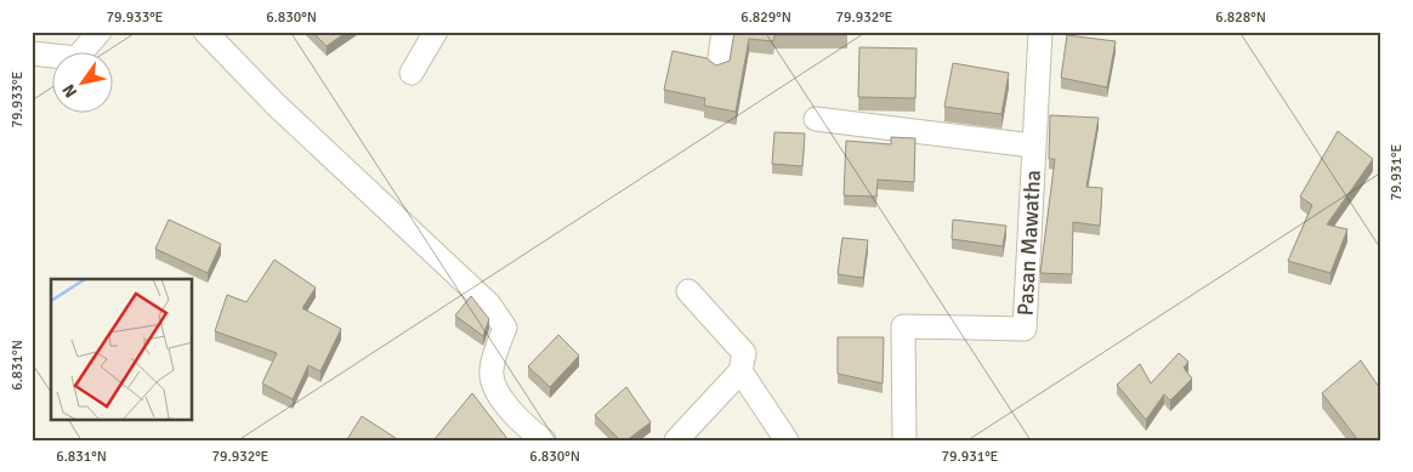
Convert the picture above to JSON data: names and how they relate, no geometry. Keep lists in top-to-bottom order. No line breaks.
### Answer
{"streets":{"street":["Pasan Mawatha"]},"north":"bottom left","coordinates":["79.933°E","6.830°N","6.829°N","79.932°E","6.828°N","79.931°E","6.831°N"]}
